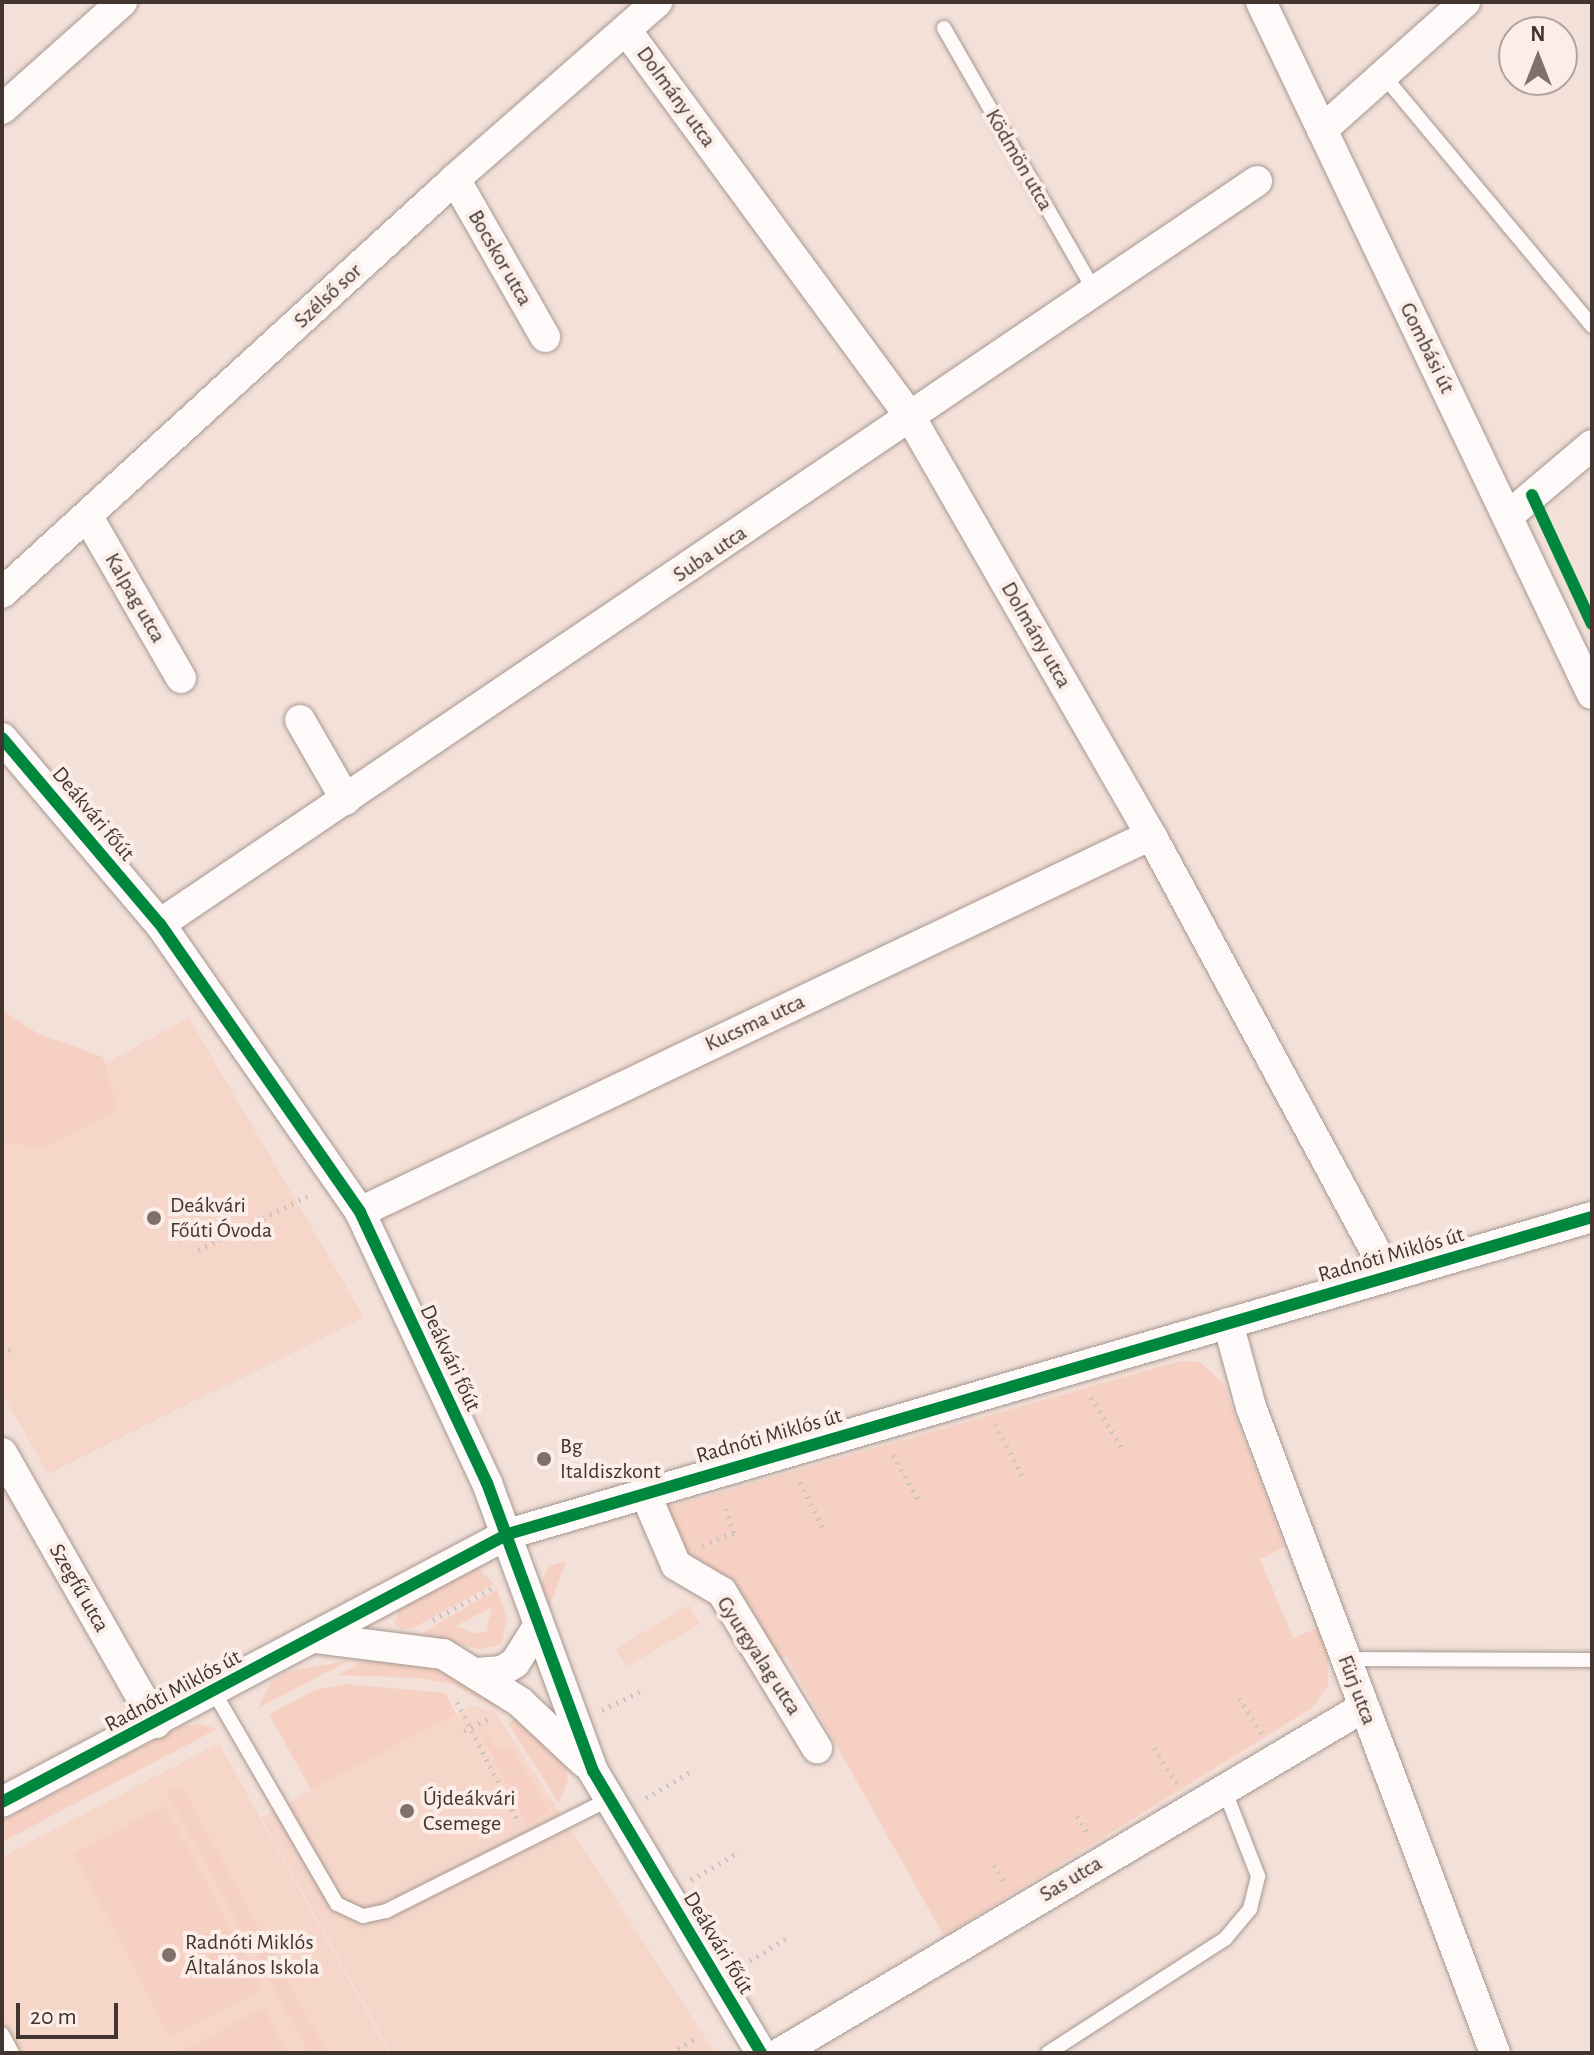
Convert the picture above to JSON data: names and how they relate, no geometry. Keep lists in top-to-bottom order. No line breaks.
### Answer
{"streets":{"street":["Dolmány utca","Bocskor utca","Szélső sor","Gombási út","Suba utca","Kalpag utca","Deákvári főút","Kucsma utca","Radnóti Miklós út","Szegfű utca","Gyurgyalag utca","Fürj utca","Sas utca"],"lane":["Ködmön utca"]},"crossings":[["Dolmány utca","Szélső sor"],["Dolmány utca","Suba utca"],["Dolmány utca","Kucsma utca"],["Dolmány utca","Radnóti Miklós út"],["Ködmön utca","Suba utca"],["Bocskor utca","Szélső sor"],["Szélső sor","Kalpag utca"],["Suba utca","Deákvári főút"],["Deákvári főút","Kucsma utca"],["Deákvári főút","Radnóti Miklós út"],["Radnóti Miklós út","Szegfű utca"],["Radnóti Miklós út","Gyurgyalag utca"],["Radnóti Miklós út","Fürj utca"],["Fürj utca","Sas utca"]],"places":["Deákvári Főúti Óvoda","Bg Italdiszkont","Újdeákvári Csemege","Radnóti Miklós Általános Iskola"],"scale_bar":"20 m","north":"top"}
